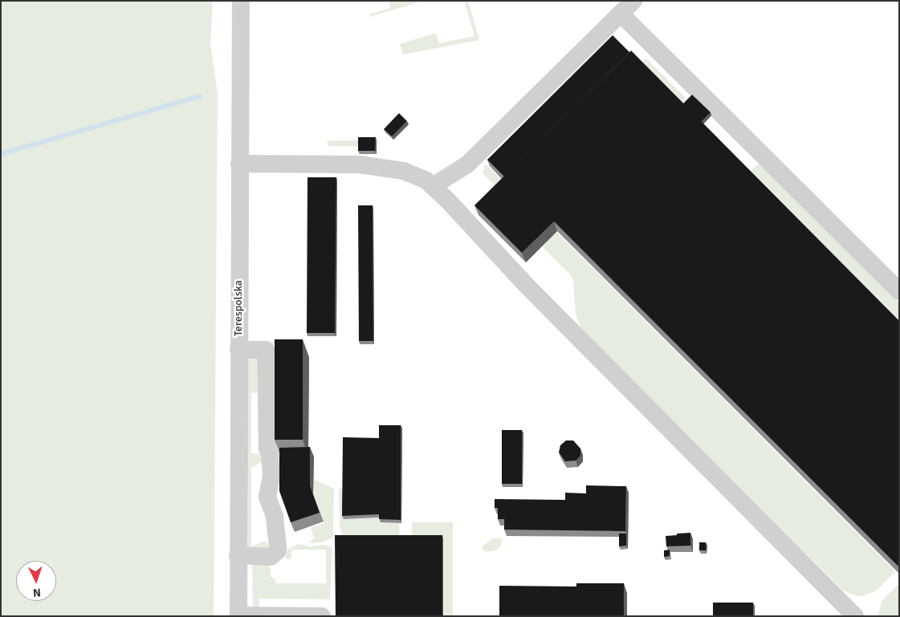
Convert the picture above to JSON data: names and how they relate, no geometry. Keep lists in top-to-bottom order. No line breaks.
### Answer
{"streets":{"street":["Terespolska"]},"north":"bottom"}
